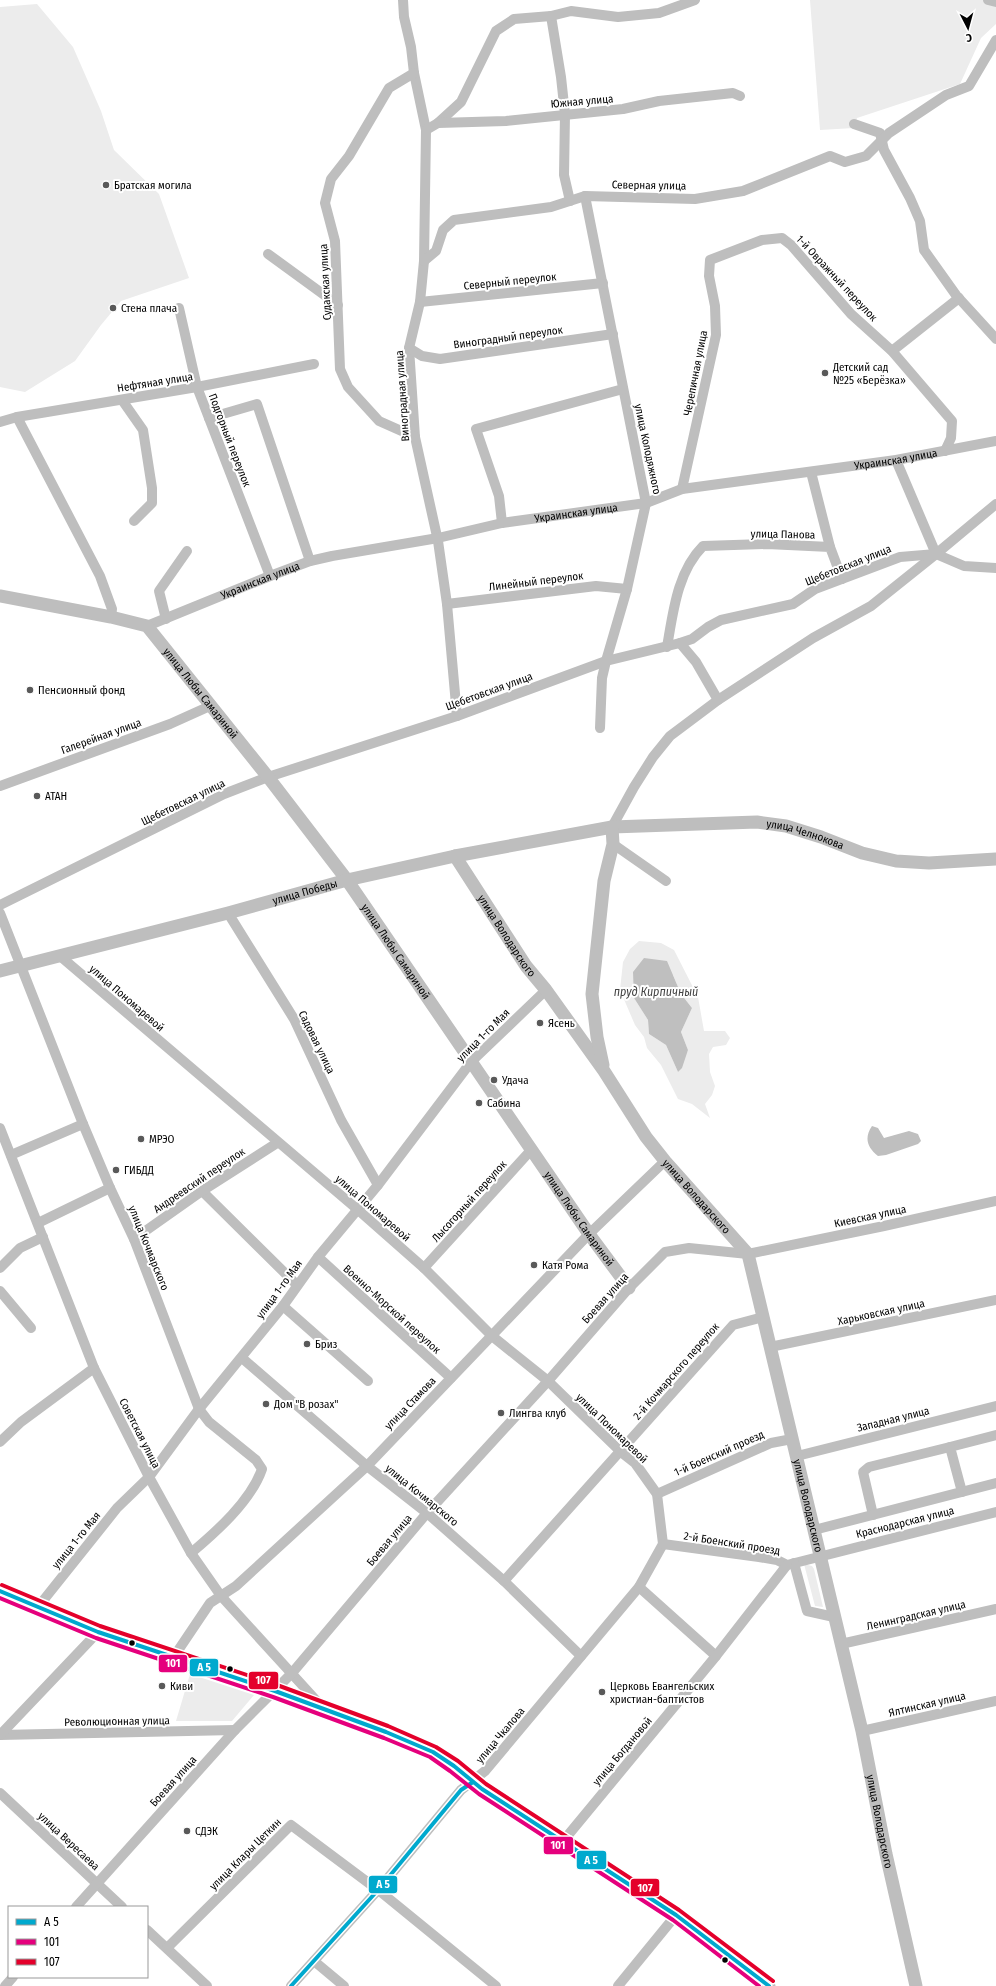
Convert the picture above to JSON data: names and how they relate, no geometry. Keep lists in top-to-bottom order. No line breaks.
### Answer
{"streets":{"main road":["улица Любы Самариной","улица Челнокова","улица Победы","улица Володарского"],"street":["Южная улица","Северная улица","1-й Овражный переулок","Северный переулок","Судакская улица","Виноградный переулок","Черепичная улица","Нефтяная улица","Виноградная улица","Подгорный переулок","улица Колодяжного","Украинская улица","улица Панова","Щебетовская улица","Линейный переулок","Галерейная улица","улица Пономаревой","улица 1-го Мая","Садовая улица","Андреевский переулок","Лысогорный переулок","Киевская улица","улица Кочмарского","Боевая улица","Военно-Морской переулок","Харьковская улица","2-й Кочмарского переулок","улица Стамова","Западная улица","Советская улица","1-й Боенский проезд","Краснодарская улица","2-й Боенский проезд","Ленинградская улица","Ялтинская улица","Революционная улица","улица Чкалова","улица Богдановой","улица Вересаева","улица Клары Цеткин"]},"crossings":[["Южная улица","Виноградная улица"],["Северная улица","Виноградная улица"],["Северная улица","улица Колодяжного"],["1-й Овражный переулок","Черепичная улица"],["1-й Овражный переулок","Украинская улица"],["Северный переулок","Виноградная улица"],["Северный переулок","улица Колодяжного"],["Судакская улица","Виноградная улица"],["Виноградный переулок","Виноградная улица"],["Виноградный переулок","улица Колодяжного"],["Черепичная улица","Украинская улица"],["Нефтяная улица","Подгорный переулок"],["Виноградная улица","Украинская улица"],["Виноградная улица","Щебетовская улица"],["Виноградная улица","Линейный переулок"],["Подгорный переулок","Украинская улица"],["улица Колодяжного","Украинская улица"],["улица Колодяжного","Щебетовская улица"],["улица Колодяжного","Линейный переулок"],["Украинская улица","улица Любы Самариной"],["улица Панова","Щебетовская улица"],["Щебетовская улица","улица Любы Самариной"],["улица Любы Самариной","Галерейная улица"],["улица Любы Самариной","улица Победы"],["улица Любы Самариной","улица 1-го Мая"],["улица Любы Самариной","Лысогорный переулок"],["улица Любы Самариной","Боевая улица"],["улица Любы Самариной","улица Стамова"],["улица Челнокова","улица Победы"],["улица Челнокова","улица Володарского"],["улица Победы","улица Володарского"],["улица Победы","улица Пономаревой"],["улица Победы","Садовая улица"],["улица Победы","улица Кочмарского"],["улица Володарского","улица 1-го Мая"],["улица Володарского","Киевская улица"],["улица Володарского","Боевая улица"],["улица Володарского","Харьковская улица"],["улица Володарского","2-й Кочмарского переулок"],["улица Володарского","улица Стамова"],["улица Володарского","Западная улица"],["улица Володарского","1-й Боенский проезд"],["улица Володарского","Краснодарская улица"],["улица Володарского","2-й Боенский проезд"],["улица Володарского","Ленинградская улица"],["улица Володарского","Ялтинская улица"],["улица Пономаревой","улица 1-го Мая"],["улица Пономаревой","Андреевский переулок"],["улица Пономаревой","Лысогорный переулок"],["улица Пономаревой","Боевая улица"],["улица Пономаревой","2-й Кочмарского переулок"],["улица Пономаревой","улица Стамова"],["улица Пономаревой","1-й Боенский проезд"],["улица 1-го Мая","Садовая улица"],["улица 1-го Мая","улица Кочмарского"],["улица 1-го Мая","Военно-Морской переулок"],["улица 1-го Мая","Советская улица"],["Андреевский переулок","улица Кочмарского"],["Киевская улица","Боевая улица"],["улица Кочмарского","Боевая улица"],["улица Кочмарского","2-й Кочмарского переулок"],["улица Кочмарского","улица Стамова"],["улица Кочмарского","Советская улица"],["улица Кочмарского","улица Чкалова"],["Боевая улица","Советская улица"],["Боевая улица","Революционная улица"],["Боевая улица","улица Вересаева"],["Военно-Морской переулок","улица Стамова"],["улица Стамова","Советская улица"],["Краснодарская улица","2-й Боенский проезд"],["2-й Боенский проезд","улица Чкалова"],["2-й Боенский проезд","улица Богдановой"],["улица Чкалова","улица Клары Цеткин"]],"water":["пруд Кирпичный"],"places":["Братская могила","Стена плача","Детский сад №25 «Берёзка»","Пенсионный фонд","АТАН","Ясень","Удача","Сабина","МРЭО","ГИБДД","Катя Рома","Бриз","Дом \"В розах\"","Лингва клуб","Киви","Церковь Евангельских христиан-баптистов","СДЭК"],"lines":["transit line 107","transit line 101"],"legend":["A 5","101","107"],"north":"bottom"}
